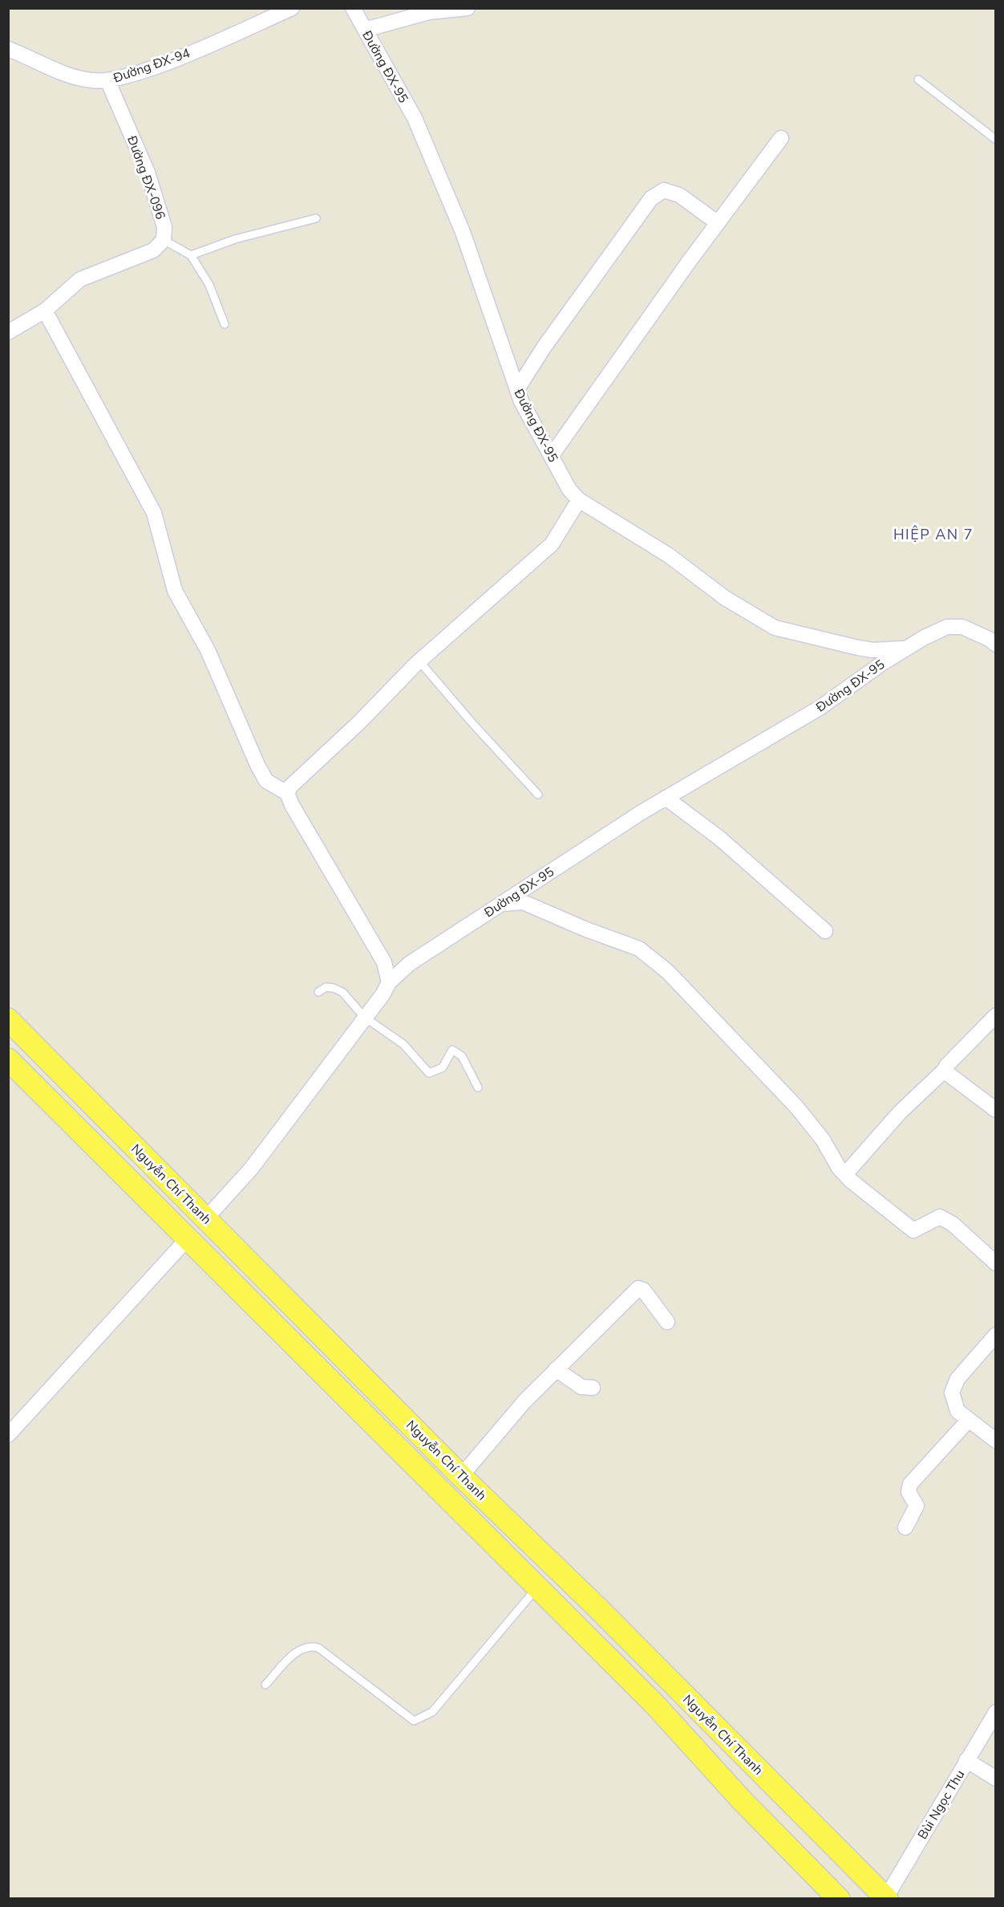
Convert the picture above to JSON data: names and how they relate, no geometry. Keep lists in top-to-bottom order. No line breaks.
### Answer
{"streets":{"main road":["Nguyễn Chí Thanh"],"street":["Đường ĐX-94","Đường ĐX-95","Đường ĐX-096","Bùi Ngọc Thu"]},"crossings":[["Đường ĐX-94","Đường ĐX-096"],["Đường ĐX-95","Nguyễn Chí Thanh"],["Nguyễn Chí Thanh","Bùi Ngọc Thu"]],"districts":["HIỆP AN 7"]}
